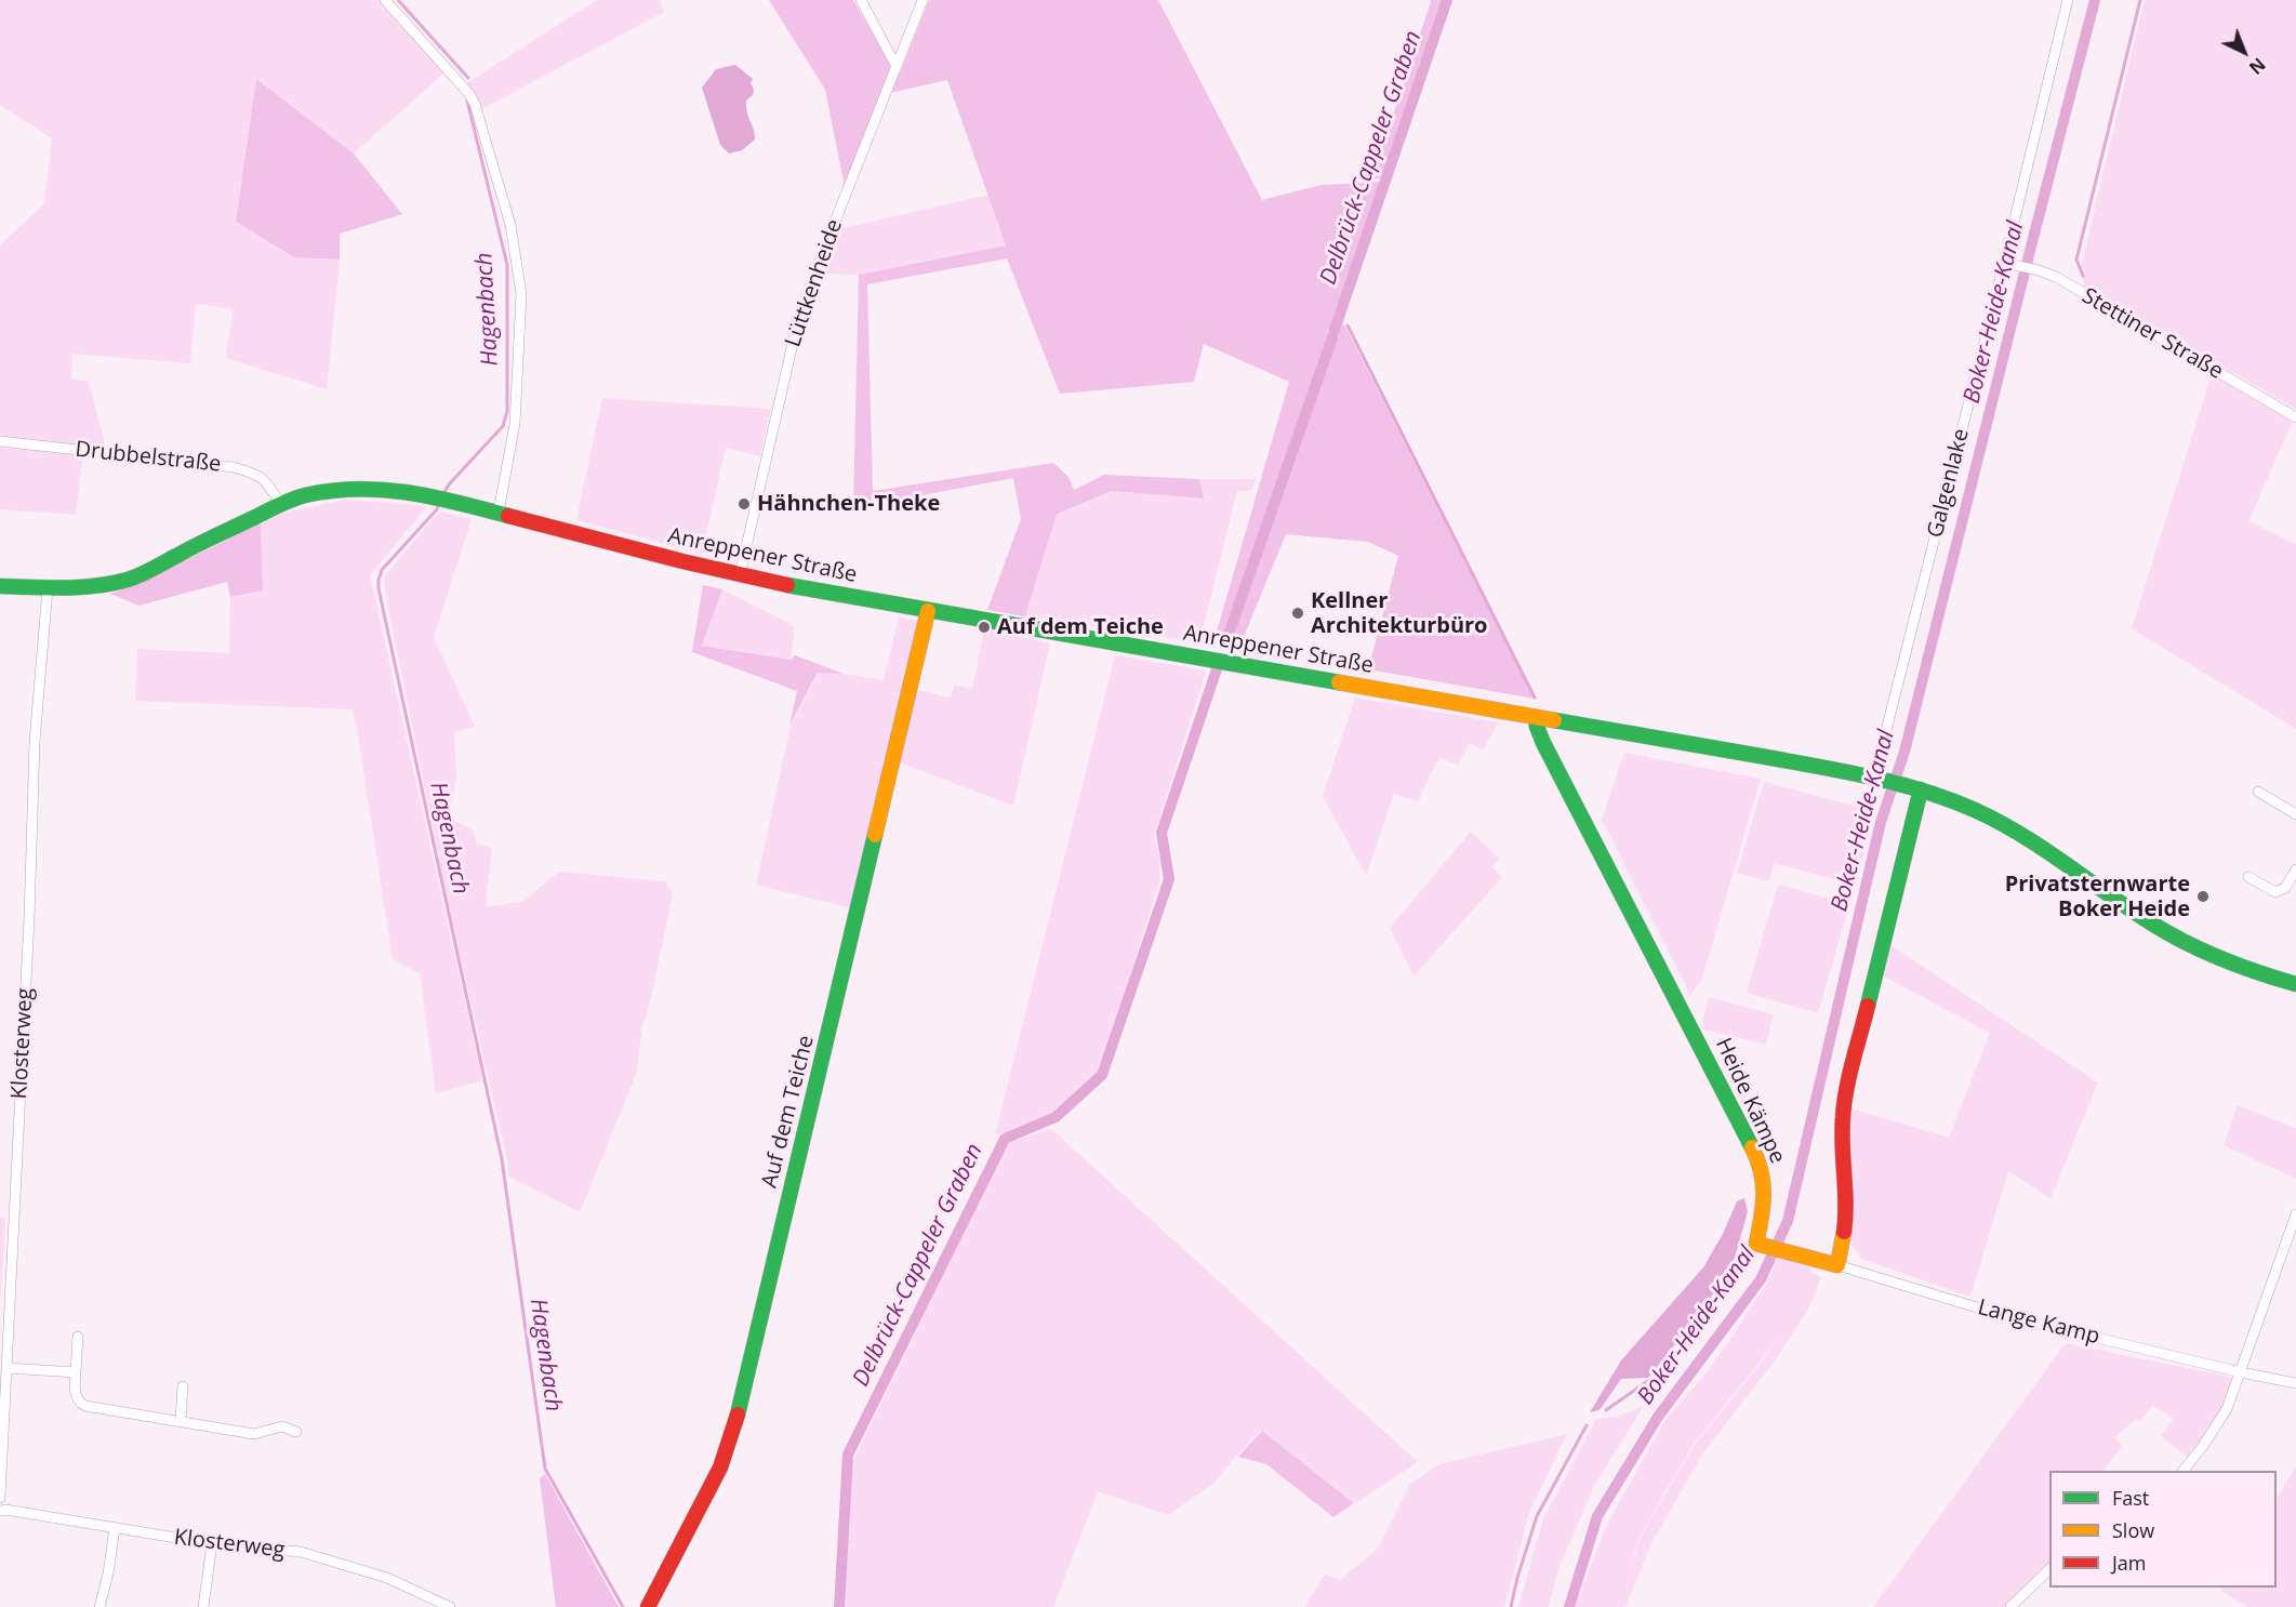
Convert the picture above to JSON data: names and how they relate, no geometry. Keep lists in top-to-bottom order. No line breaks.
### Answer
{"streets":{"street":["Lüttkenheide","Stettiner Straße","Drubbelstraße","Galgenlake","Anreppener Straße","Klosterweg","Heide Kämpe","Auf dem Teiche","Lange Kamp"]},"crossings":[["Lüttkenheide","Anreppener Straße"],["Stettiner Straße","Galgenlake"],["Drubbelstraße","Anreppener Straße"],["Galgenlake","Anreppener Straße"],["Anreppener Straße","Klosterweg"],["Anreppener Straße","Heide Kämpe"],["Anreppener Straße","Auf dem Teiche"],["Heide Kämpe","Lange Kamp"]],"water":["Delbrück-Cappeler Graben","Hagenbach","Boker-Heide-Kanal"],"places":["Hähnchen-Theke","Kellner Architekturbüro","Auf dem Teiche","Privatsternwarte Boker Heide"],"legend":["Fast","Slow","Jam"],"north":"bottom right"}
